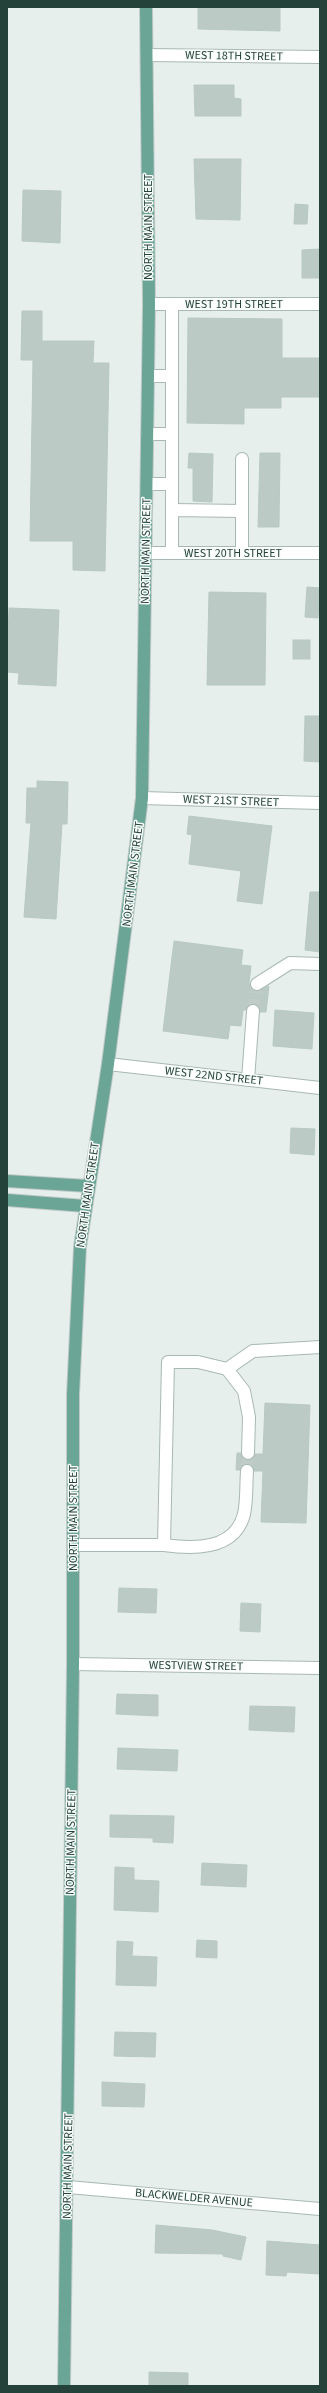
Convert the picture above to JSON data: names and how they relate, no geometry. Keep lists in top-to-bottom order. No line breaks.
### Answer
{"streets":{"main road":["NORTH MAIN STREET"],"street":["WEST 18TH STREET","WEST 19TH STREET","WEST 20TH STREET","WEST 21ST STREET","WEST 22ND STREET","WESTVIEW STREET","BLACKWELDER AVENUE"]},"crossings":[["WEST 18TH STREET","NORTH MAIN STREET"],["NORTH MAIN STREET","WEST 19TH STREET"],["NORTH MAIN STREET","WEST 20TH STREET"],["NORTH MAIN STREET","WEST 21ST STREET"],["NORTH MAIN STREET","WEST 22ND STREET"],["NORTH MAIN STREET","WESTVIEW STREET"],["NORTH MAIN STREET","BLACKWELDER AVENUE"]]}
